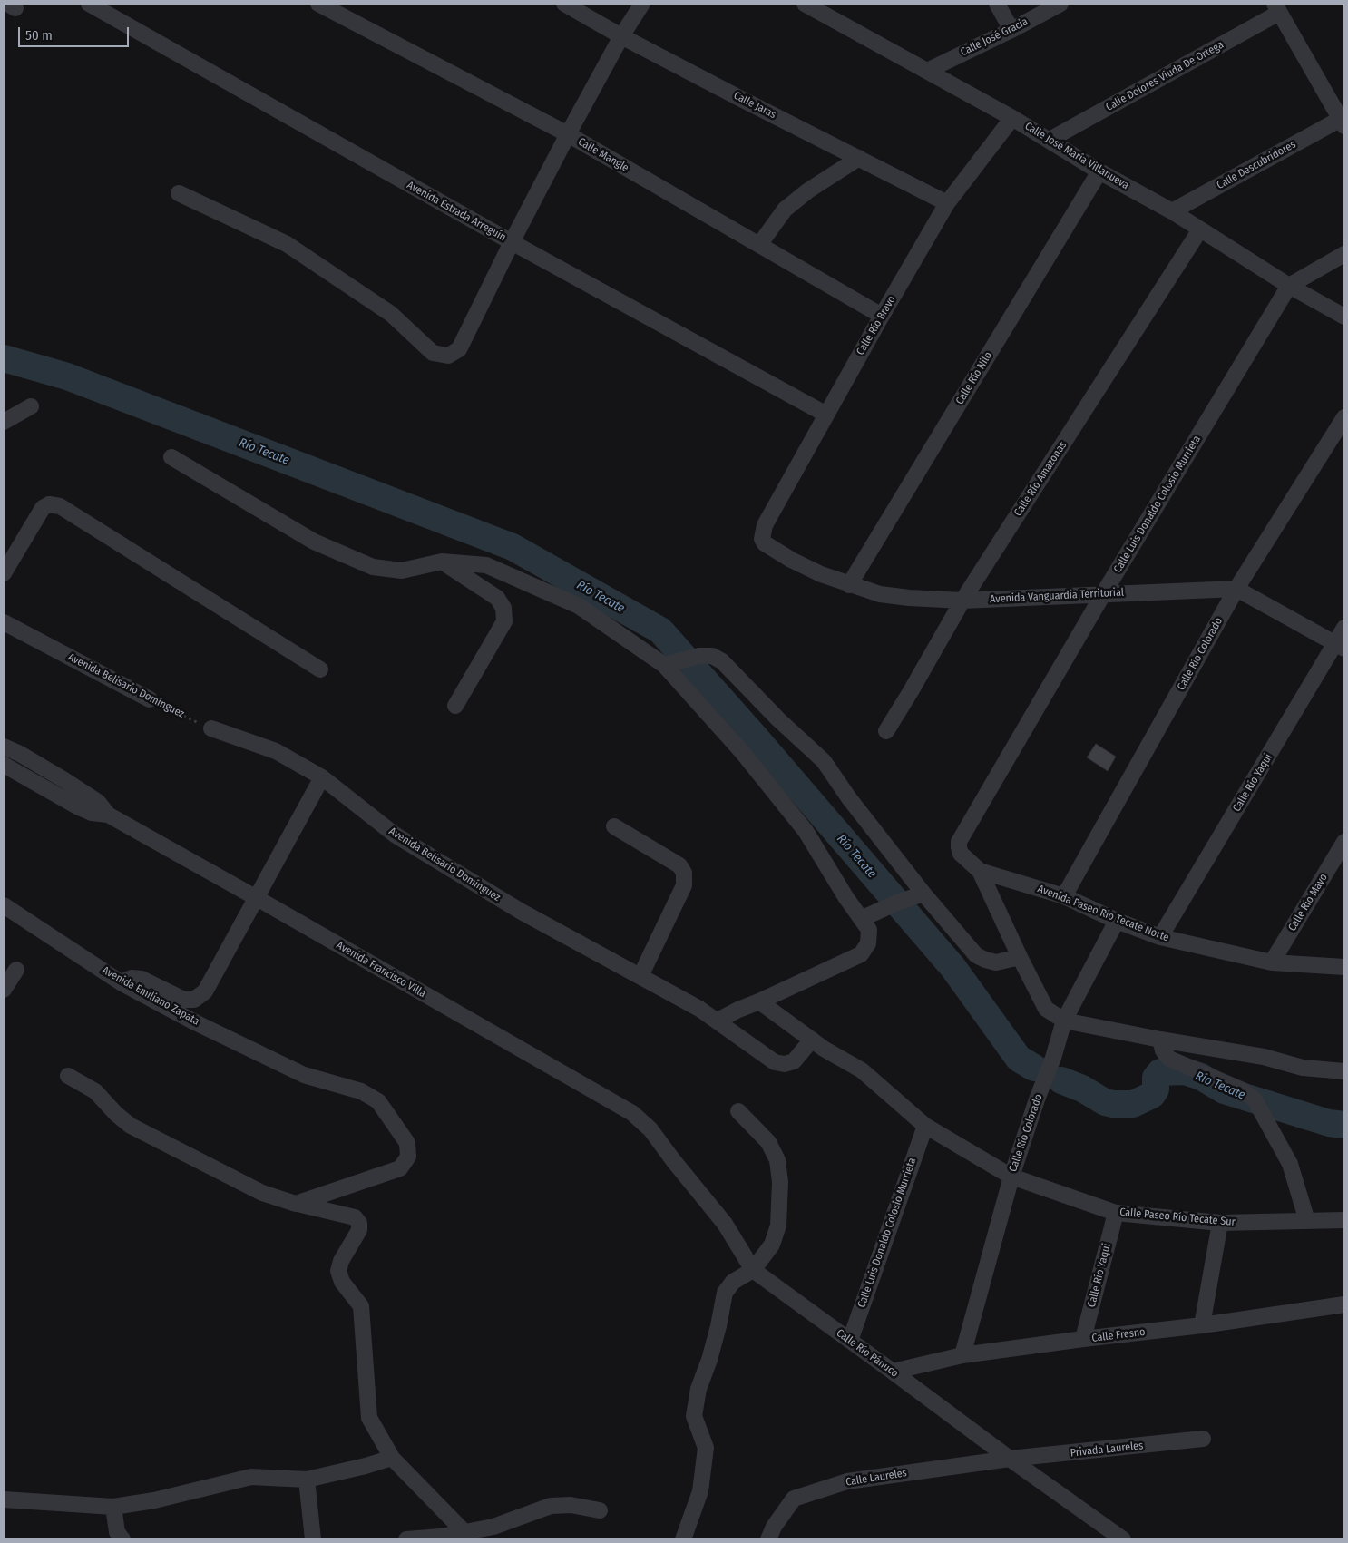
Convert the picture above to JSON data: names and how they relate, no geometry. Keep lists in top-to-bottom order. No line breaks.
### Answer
{"streets":{"street":["Calle José Gracia","Calle Dolores Viuda De Ortega","Calle Jaras","Calle Mangle","Calle José María Villanueva","Calle Descubridores","Avenida Estrada Arreguín","Calle Río Bravo","Calle Río Nilo","Calle Río Amazonas","Calle Luis Donaldo Colosio Murrieta","Avenida Vanguardia Territorial","Calle Río Colorado","Avenida Belisario Domínguez","Calle Río Yaqui","Calle Río Mayo","Avenida Paseo Río Tecate Norte","Avenida Francisco Villa","Avenida Emiliano Zapata","Calle Paseo Río Tecate Sur","Calle Fresno","Calle Río Pánuco","Privada Laureles","Calle Laureles"]},"crossings":[["Calle José Gracia","Calle José María Villanueva"],["Calle Dolores Viuda De Ortega","Calle José María Villanueva"],["Calle Jaras","Calle Río Bravo"],["Calle Mangle","Calle Río Bravo"],["Calle José María Villanueva","Calle Descubridores"],["Calle José María Villanueva","Calle Río Bravo"],["Calle José María Villanueva","Calle Río Nilo"],["Calle José María Villanueva","Calle Río Amazonas"],["Calle José María Villanueva","Calle Luis Donaldo Colosio Murrieta"],["Avenida Estrada Arreguín","Calle Río Bravo"],["Calle Río Bravo","Avenida Vanguardia Territorial"],["Calle Río Nilo","Avenida Vanguardia Territorial"],["Calle Río Amazonas","Avenida Vanguardia Territorial"],["Calle Luis Donaldo Colosio Murrieta","Avenida Vanguardia Territorial"],["Calle Luis Donaldo Colosio Murrieta","Avenida Paseo Río Tecate Norte"],["Calle Luis Donaldo Colosio Murrieta","Calle Paseo Río Tecate Sur"],["Calle Luis Donaldo Colosio Murrieta","Calle Río Pánuco"],["Avenida Vanguardia Territorial","Calle Río Colorado"],["Calle Río Colorado","Avenida Paseo Río Tecate Norte"],["Calle Río Colorado","Calle Paseo Río Tecate Sur"],["Calle Río Colorado","Calle Fresno"],["Avenida Belisario Domínguez","Calle Paseo Río Tecate Sur"],["Calle Río Yaqui","Avenida Paseo Río Tecate Norte"],["Calle Río Yaqui","Calle Paseo Río Tecate Sur"],["Calle Río Yaqui","Calle Fresno"],["Calle Río Mayo","Avenida Paseo Río Tecate Norte"],["Avenida Francisco Villa","Calle Río Pánuco"],["Calle Fresno","Calle Río Pánuco"],["Calle Río Pánuco","Privada Laureles"],["Calle Río Pánuco","Calle Laureles"],["Privada Laureles","Calle Laureles"]],"water":["Río Tecate"],"scale_bar":"50 m"}
